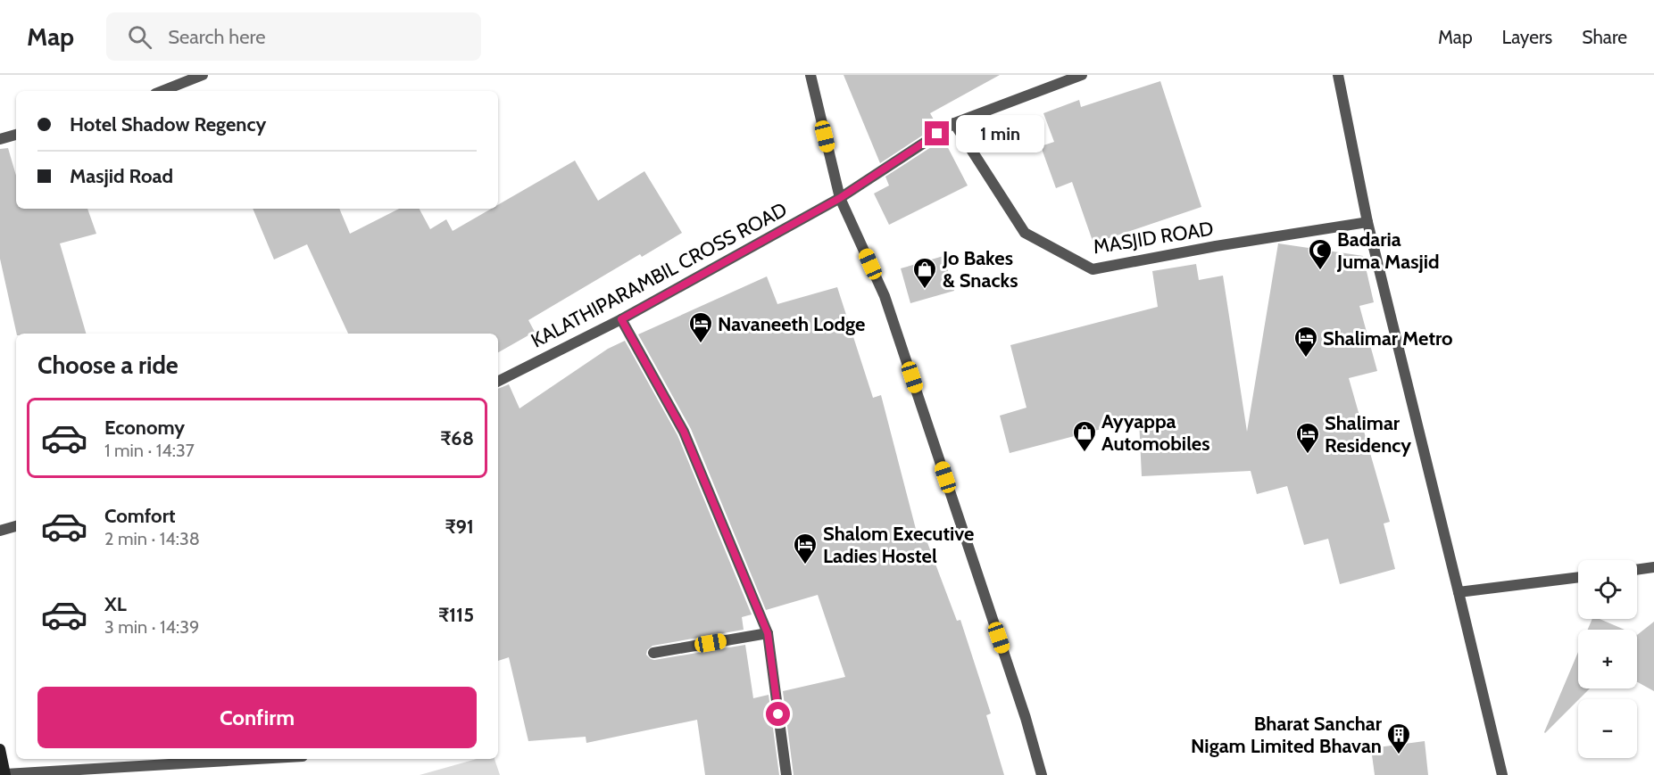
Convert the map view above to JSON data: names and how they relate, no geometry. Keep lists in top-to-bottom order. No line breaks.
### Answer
{"streets":{"street":["MASJID ROAD","KALATHIPARAMBIL CROSS ROAD"]},"places":{"mosque":["Badaria Juma Masjid"],"shop":["Jo Bakes & Snacks","Ayyappa Automobiles"],"hotel":["Navaneeth Lodge","Shalimar Metro","Shalimar Residency","Shalom Executive Ladies Hostel"],"building":["Bharat Sanchar Nigam Limited Bhavan"]},"page":{"header":"Map","search":"Search here","nav":["Map","Layers","Share"],"banner":["Hotel Shadow Regency","Masjid Road"],"bubble":"1 min","heading":"Choose a ride","list":[{"name":"Economy","note":"1 min · 14:37","value":"₹68"},{"name":"Comfort","note":"2 min · 14:38","value":"₹91"},{"name":"XL","note":"3 min · 14:39","value":"₹115"}],"map_buttons":["+","−"],"buttons":"Confirm"}}
